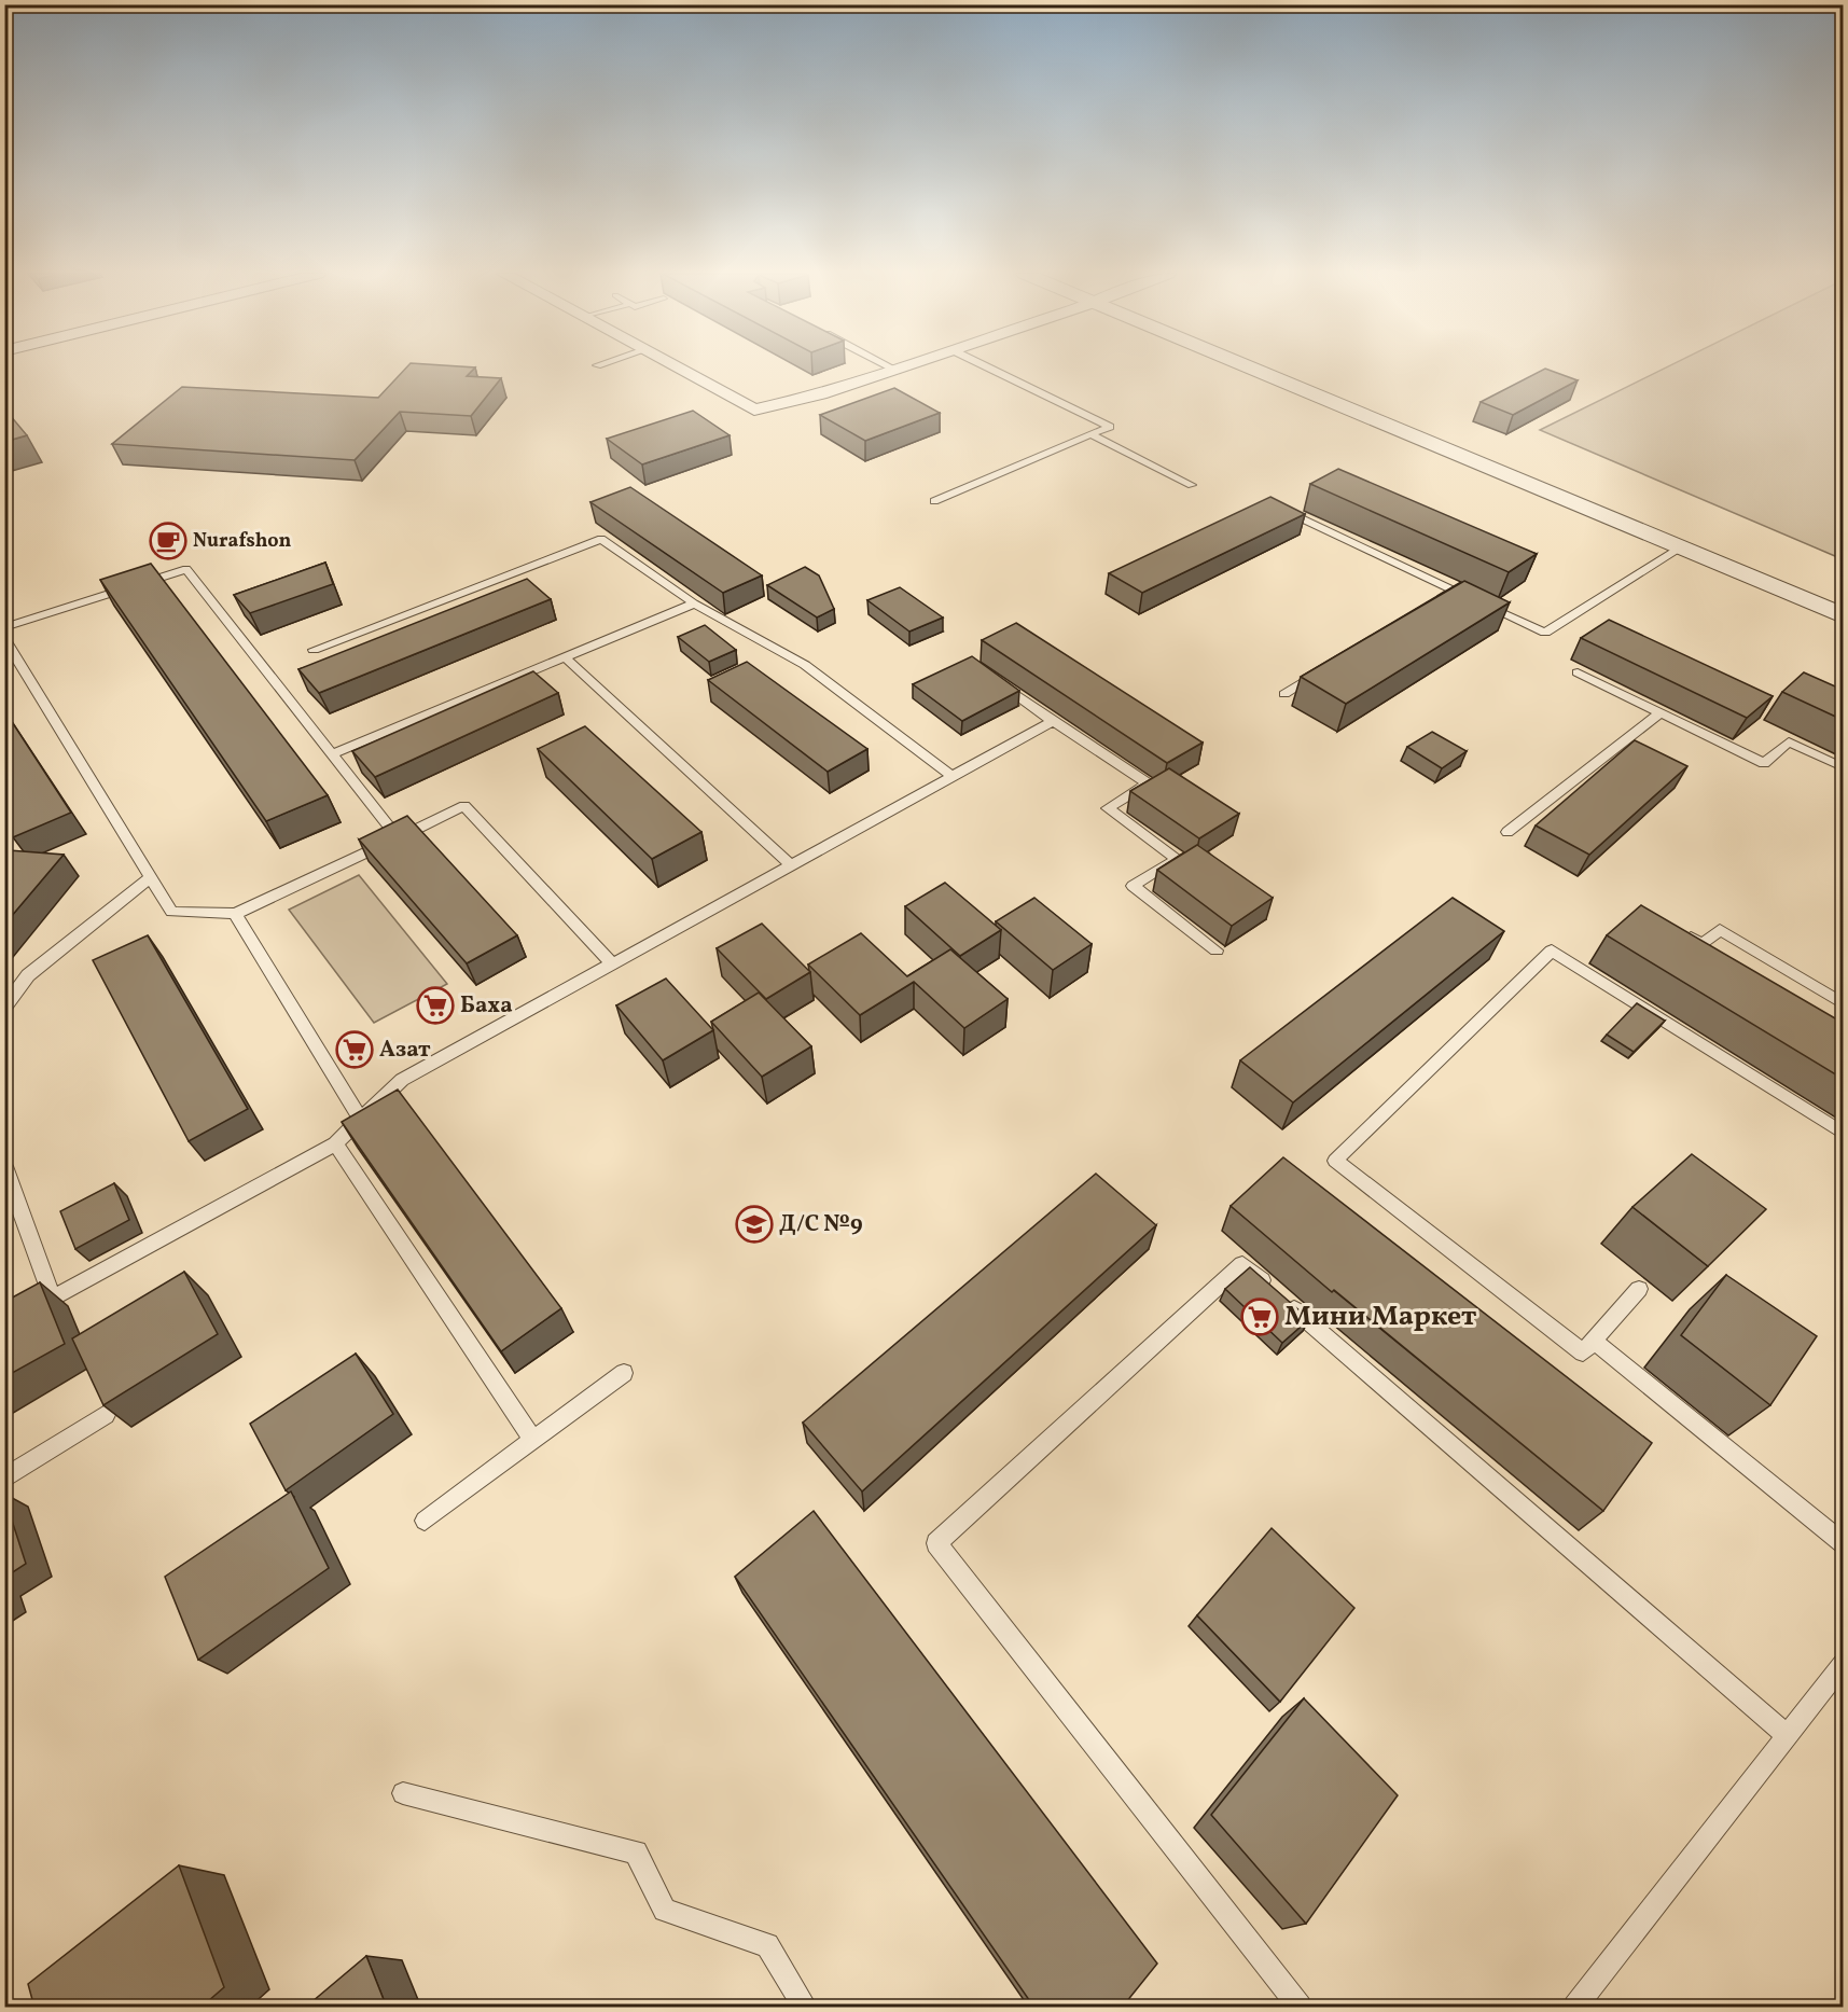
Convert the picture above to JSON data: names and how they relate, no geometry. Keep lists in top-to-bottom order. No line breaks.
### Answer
{"places":{"cafe":["Nurafshon"],"supermarket":["Баха","Азат","Мини Маркет"],"school or university":["Д/С №9"]}}
